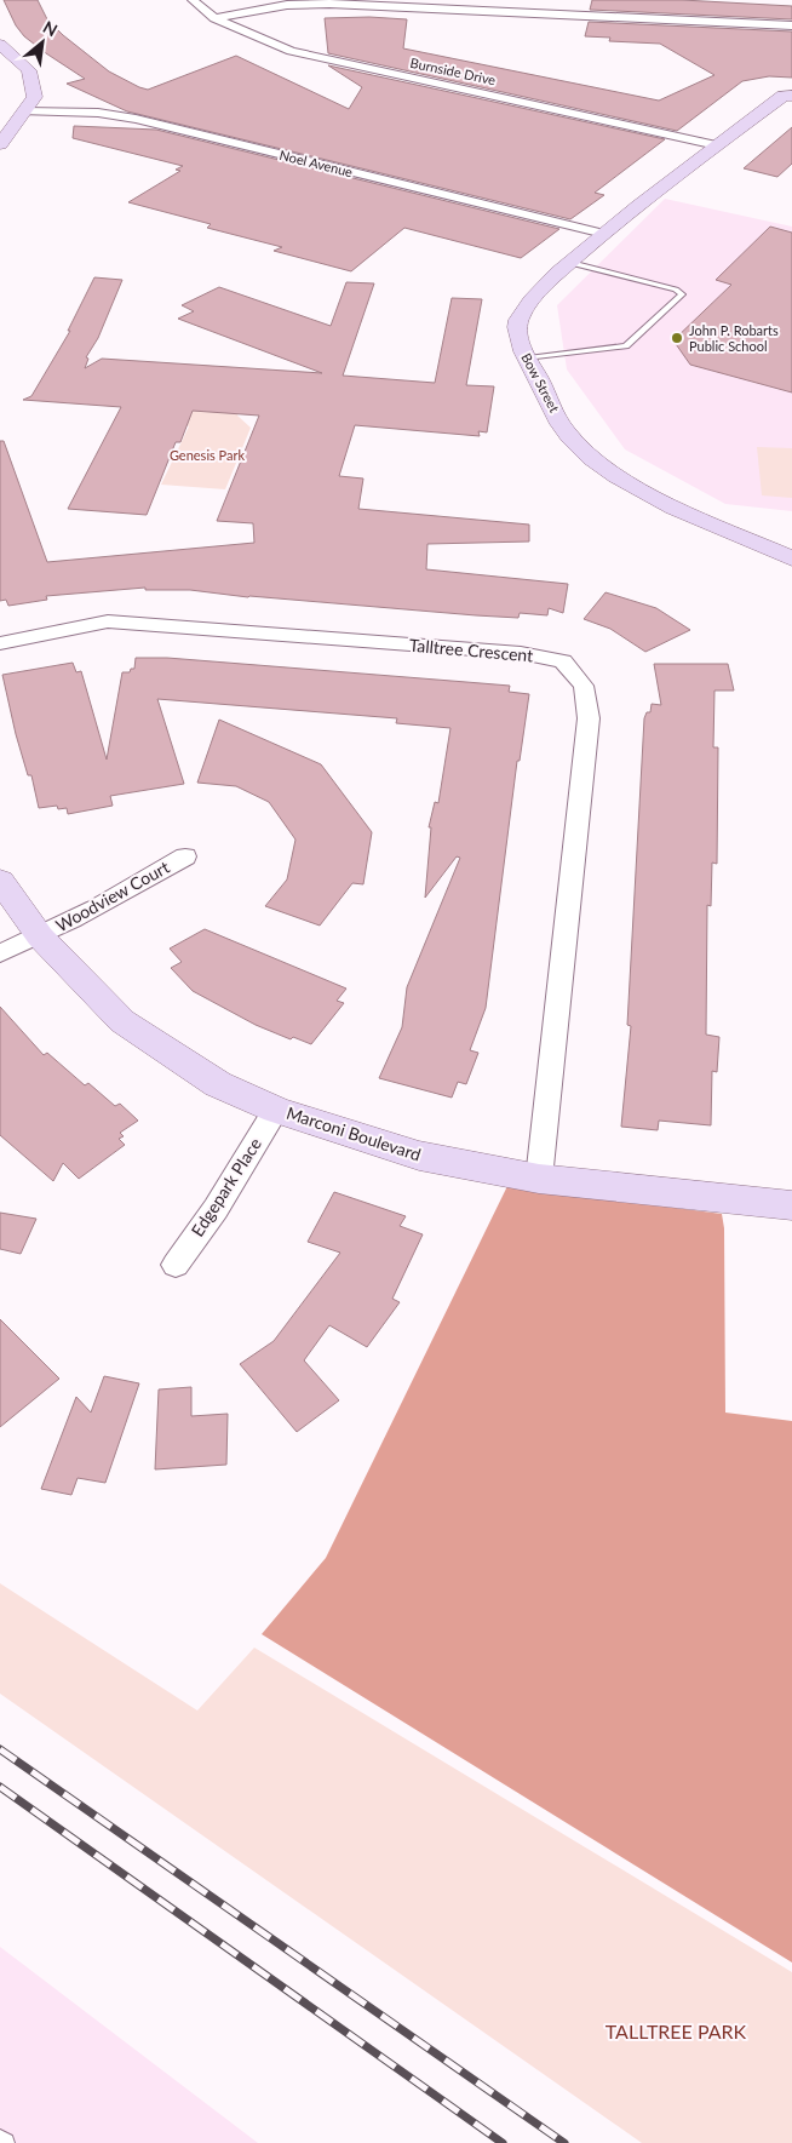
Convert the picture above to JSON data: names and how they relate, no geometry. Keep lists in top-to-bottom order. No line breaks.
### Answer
{"streets":{"street":["Burnside Drive","Noel Avenue","Bow Street","Talltree Crescent","Woodview Court","Marconi Boulevard","Edgepark Place"]},"crossings":[["Burnside Drive","Bow Street"],["Noel Avenue","Bow Street"],["Talltree Crescent","Marconi Boulevard"],["Woodview Court","Marconi Boulevard"],["Marconi Boulevard","Edgepark Place"]],"parks":["Genesis Park","TALLTREE PARK"],"places":["John P. Robarts Public School"],"north":"top right"}
